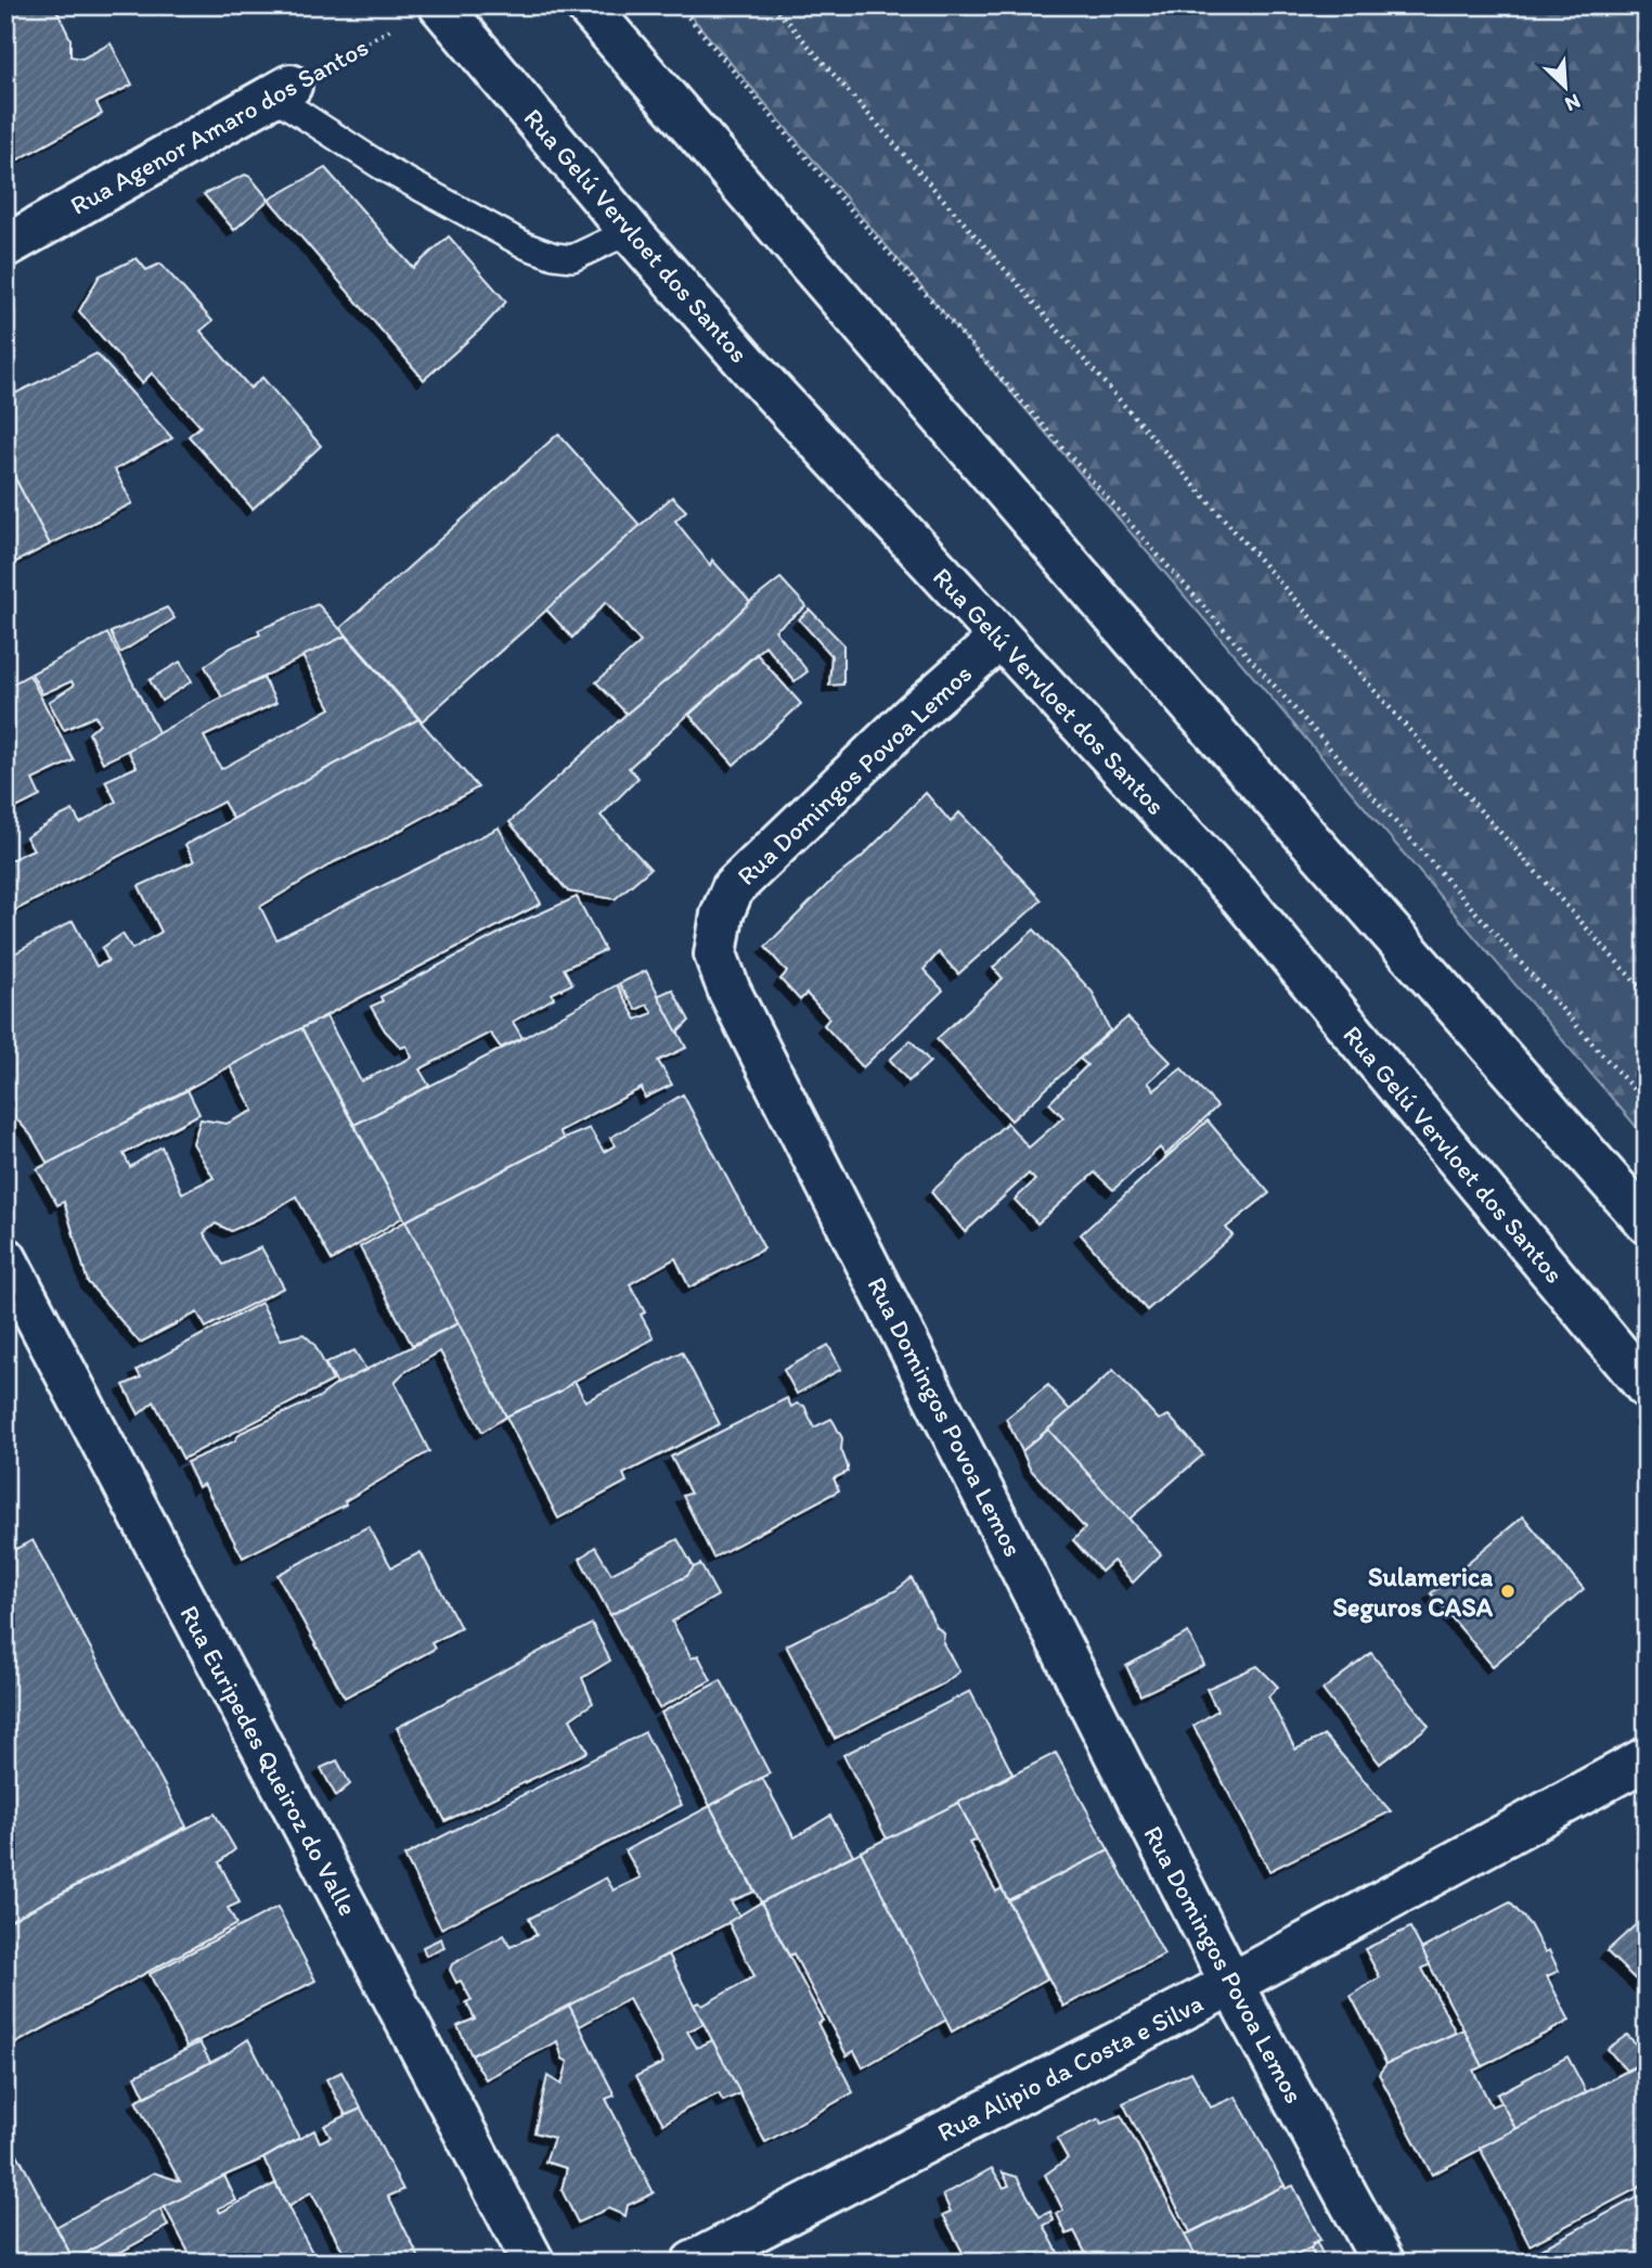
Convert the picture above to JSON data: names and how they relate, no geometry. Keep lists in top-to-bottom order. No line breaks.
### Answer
{"streets":{"street":["Rua Agenor Amaro dos Santos","Rua Gelú Vervloet dos Santos","Rua Domingos Povoa Lemos","Rua Euripedes Queiroz do Valle","Rua Alipio da Costa e Silva"]},"crossings":[["Rua Gelú Vervloet dos Santos","Rua Domingos Povoa Lemos"],["Rua Domingos Povoa Lemos","Rua Alipio da Costa e Silva"]],"places":["Sulamerica Seguros CASA"],"north":"bottom right"}
